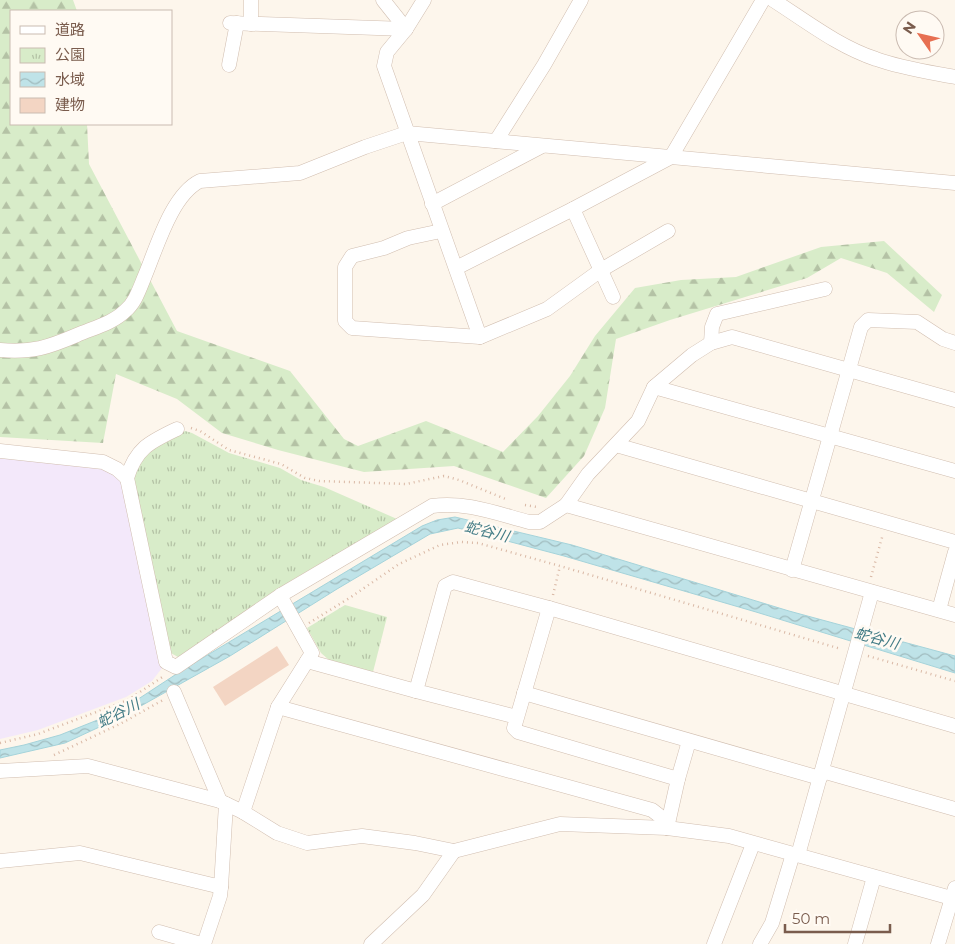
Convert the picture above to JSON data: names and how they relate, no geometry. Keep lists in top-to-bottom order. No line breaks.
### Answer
{"water":["蛇谷川"],"legend":["道路","公園","水域","建物"],"scale_bar":"50 m","north":"top left"}
